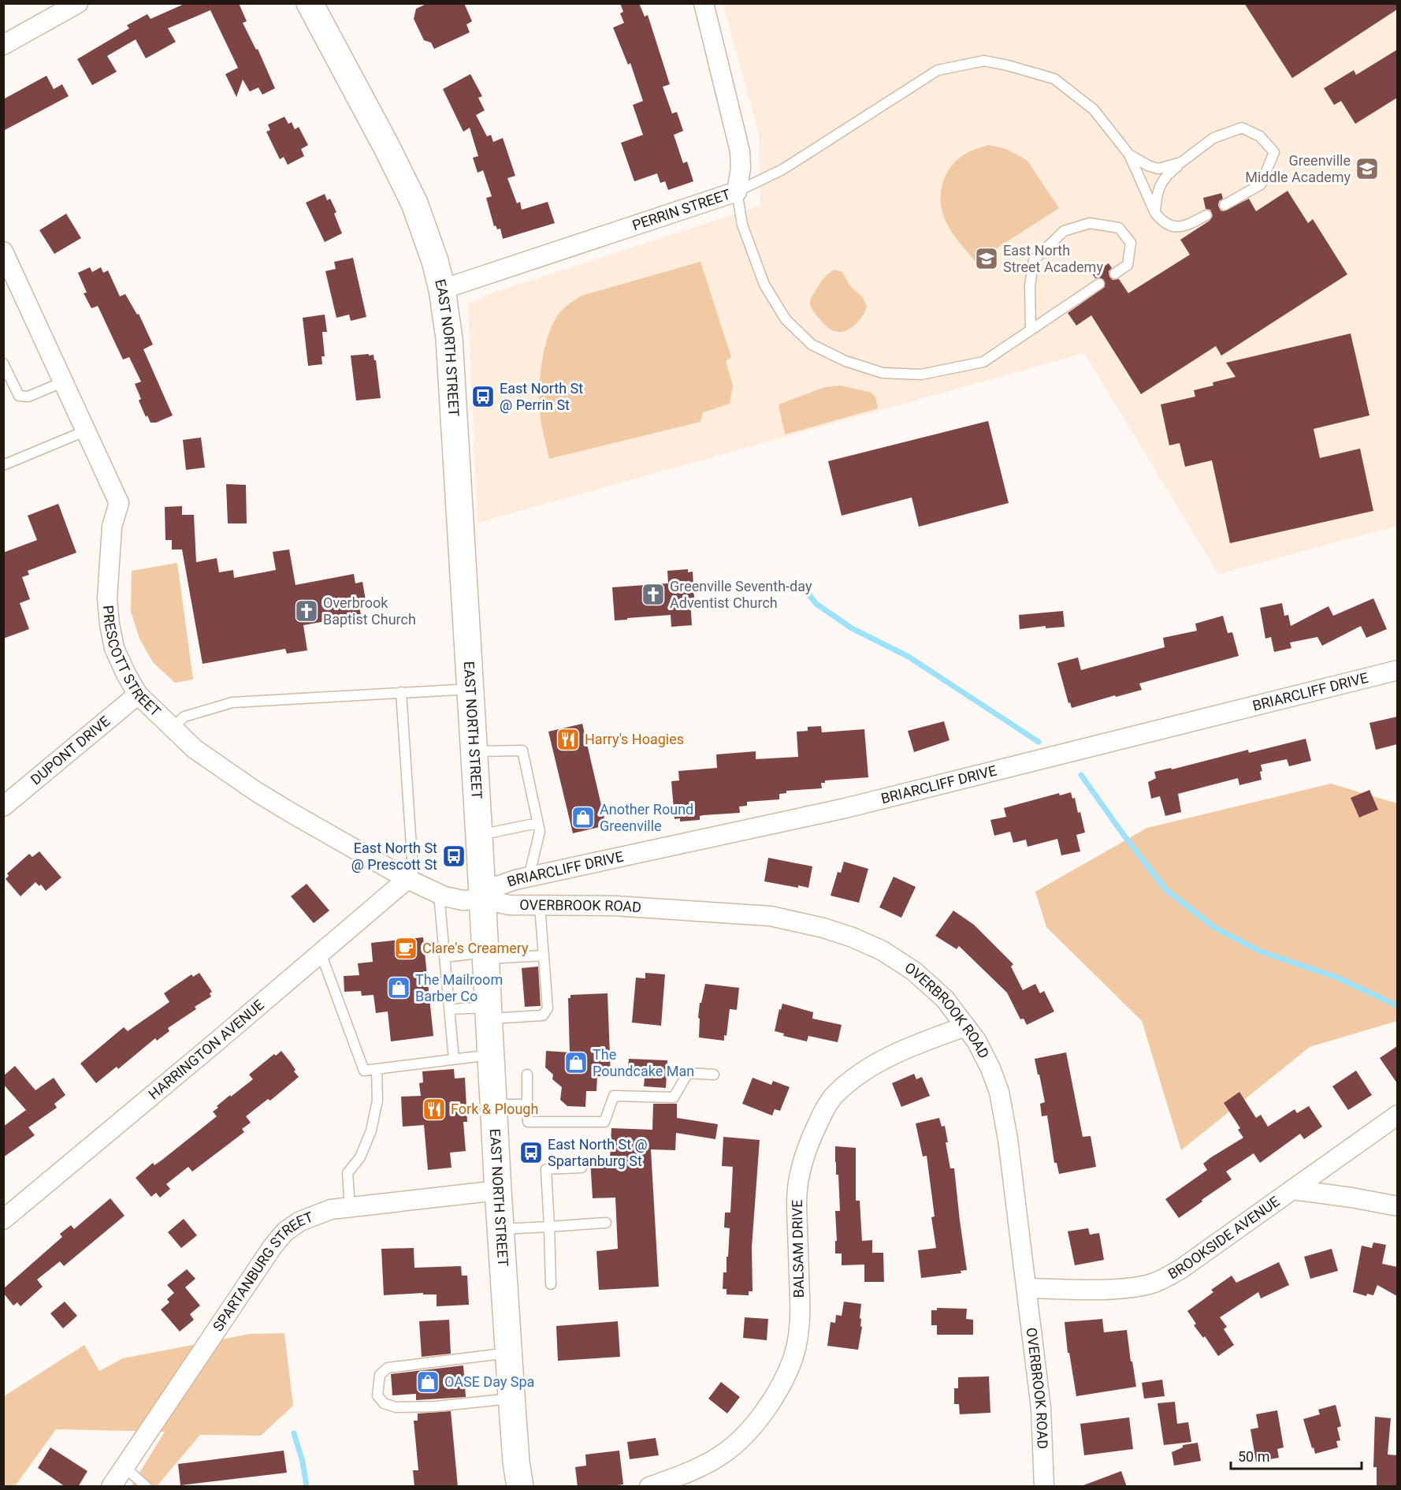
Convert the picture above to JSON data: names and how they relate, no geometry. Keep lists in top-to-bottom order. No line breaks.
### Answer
{"streets":{"main road":["EAST NORTH STREET"],"street":["PERRIN STREET","PRESCOTT STREET","BRIARCLIFF DRIVE","DUPONT DRIVE","OVERBROOK ROAD","HARRINGTON AVENUE","BROOKSIDE AVENUE","BALSAM DRIVE","SPARTANBURG STREET"]},"crossings":[["PERRIN STREET","EAST NORTH STREET"],["EAST NORTH STREET","PRESCOTT STREET"],["EAST NORTH STREET","BRIARCLIFF DRIVE"],["EAST NORTH STREET","OVERBROOK ROAD"],["EAST NORTH STREET","SPARTANBURG STREET"],["PRESCOTT STREET","BRIARCLIFF DRIVE"],["PRESCOTT STREET","DUPONT DRIVE"],["PRESCOTT STREET","OVERBROOK ROAD"],["PRESCOTT STREET","HARRINGTON AVENUE"],["BRIARCLIFF DRIVE","OVERBROOK ROAD"],["OVERBROOK ROAD","BROOKSIDE AVENUE"],["OVERBROOK ROAD","BALSAM DRIVE"]],"places":{"school or university":["Greenville Middle Academy","East North Street Academy"],"bus stop":["East North St @ Perrin St","East North St @ Prescott St","East North St @ Spartanburg St"],"church":["Greenville Seventh-day Adventist Church","Overbrook Baptist Church"],"restaurant":["Harry's Hoagies","Fork & Plough"],"shop":["Another Round Greenville","The Mailroom Barber Co","The Poundcake Man","OASE Day Spa"],"cafe":["Clare's Creamery"]},"scale_bar":"50 m"}
